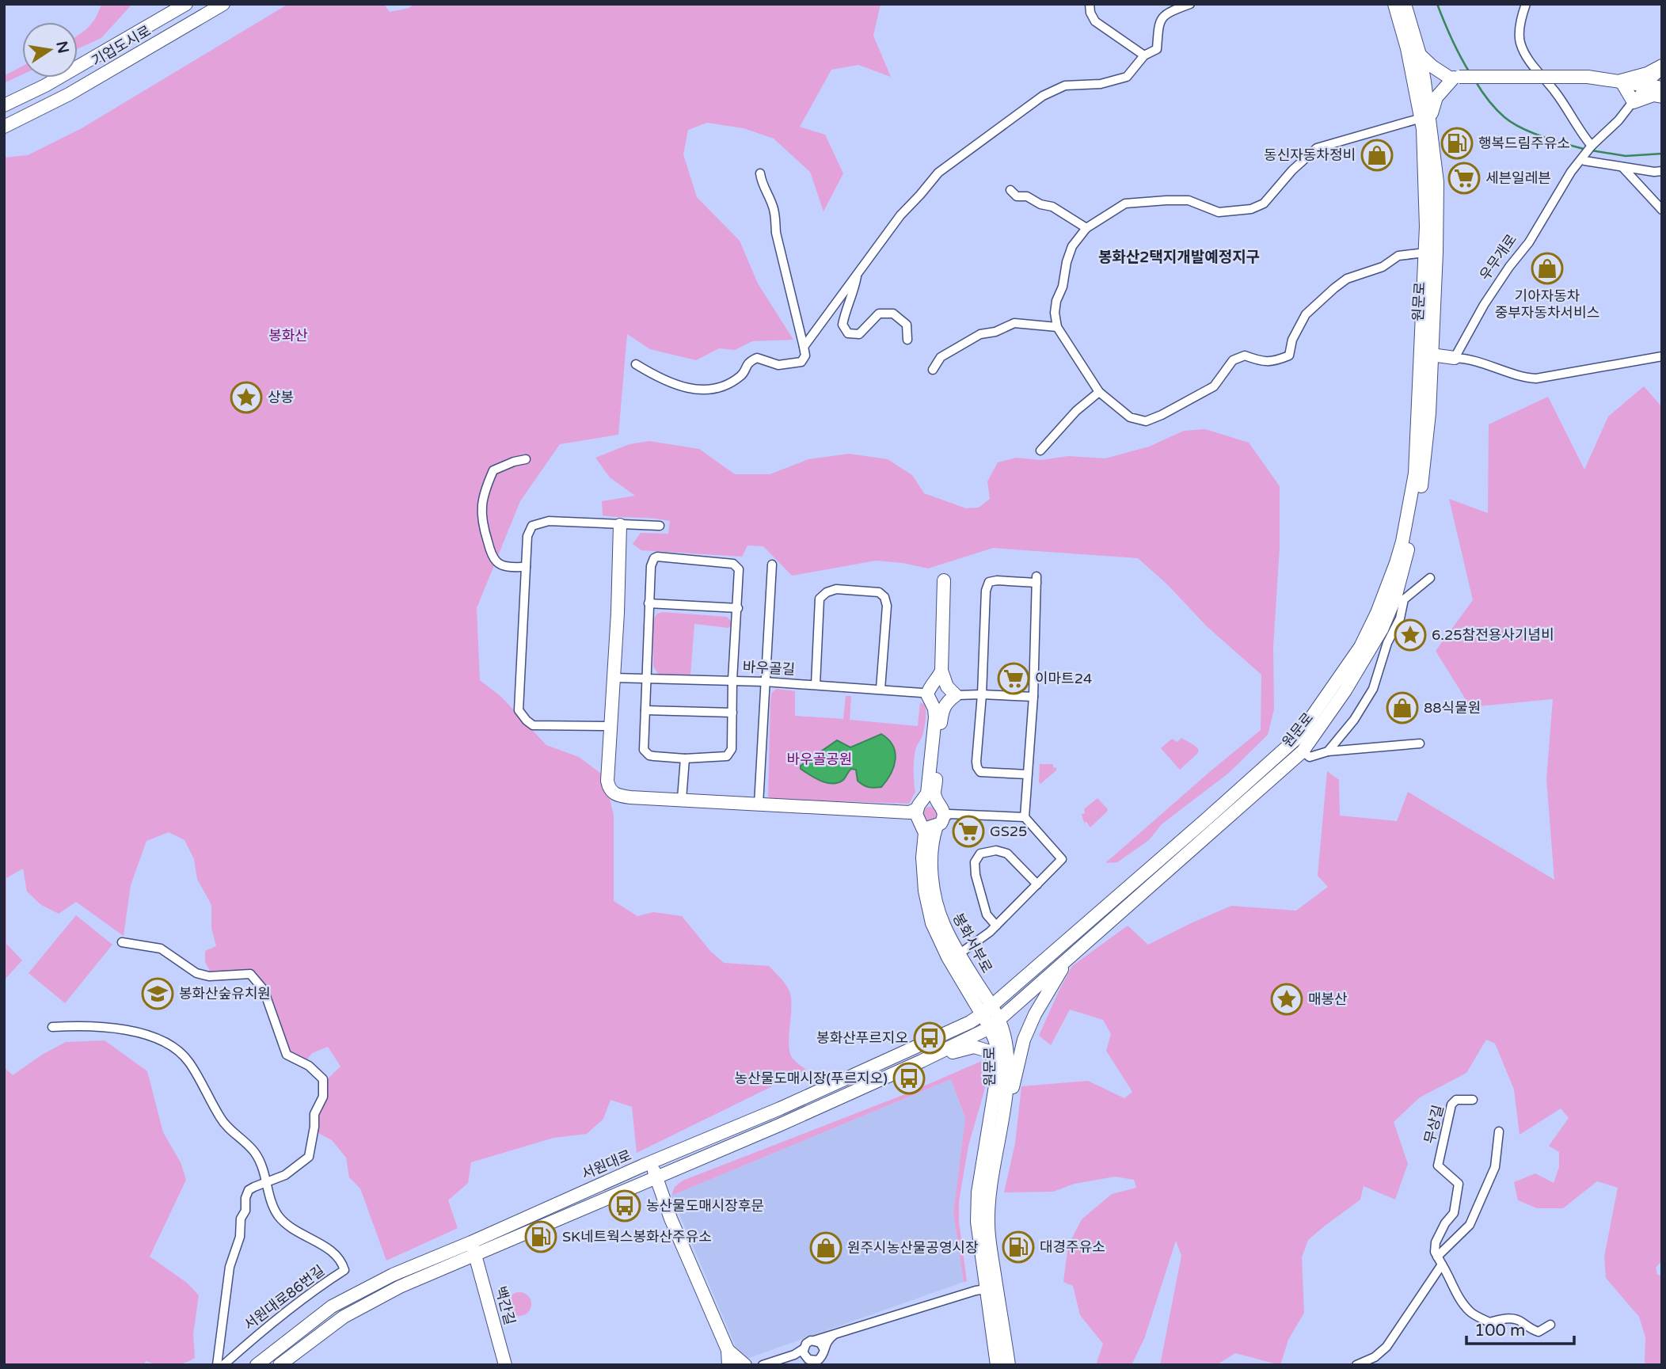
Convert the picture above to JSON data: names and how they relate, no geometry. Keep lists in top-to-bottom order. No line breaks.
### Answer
{"streets":{"street":["기업도시로","우무개로","원문로","바우골길","봉화서부로","무상길","서원대로","서원대로86번길","백간길"]},"crossings":[["원문로","봉화서부로"],["원문로","서원대로"],["바우골길","봉화서부로"],["봉화서부로","서원대로"],["서원대로","백간길"]],"districts":["봉화산2택지개발예정지구"],"parks":["봉화산","바우골공원"],"places":{"fuel station":["행복드림주유소","SK네트웍스봉화산주유소","대경주유소"],"shop":["동신자동차정비","기아자동차 중부자동차서비스","88식물원","원주시농산물공영시장"],"supermarket":["세븐일레븐","이마트24","GS25"],"place":["상봉","6.25참전용사기념비","매봉산"],"school or university":["봉화산숲유치원"],"bus stop":["봉화산푸르지오","농산물도매시장(푸르지오)","농산물도매시장후문"]},"scale_bar":"100 m","north":"right"}
